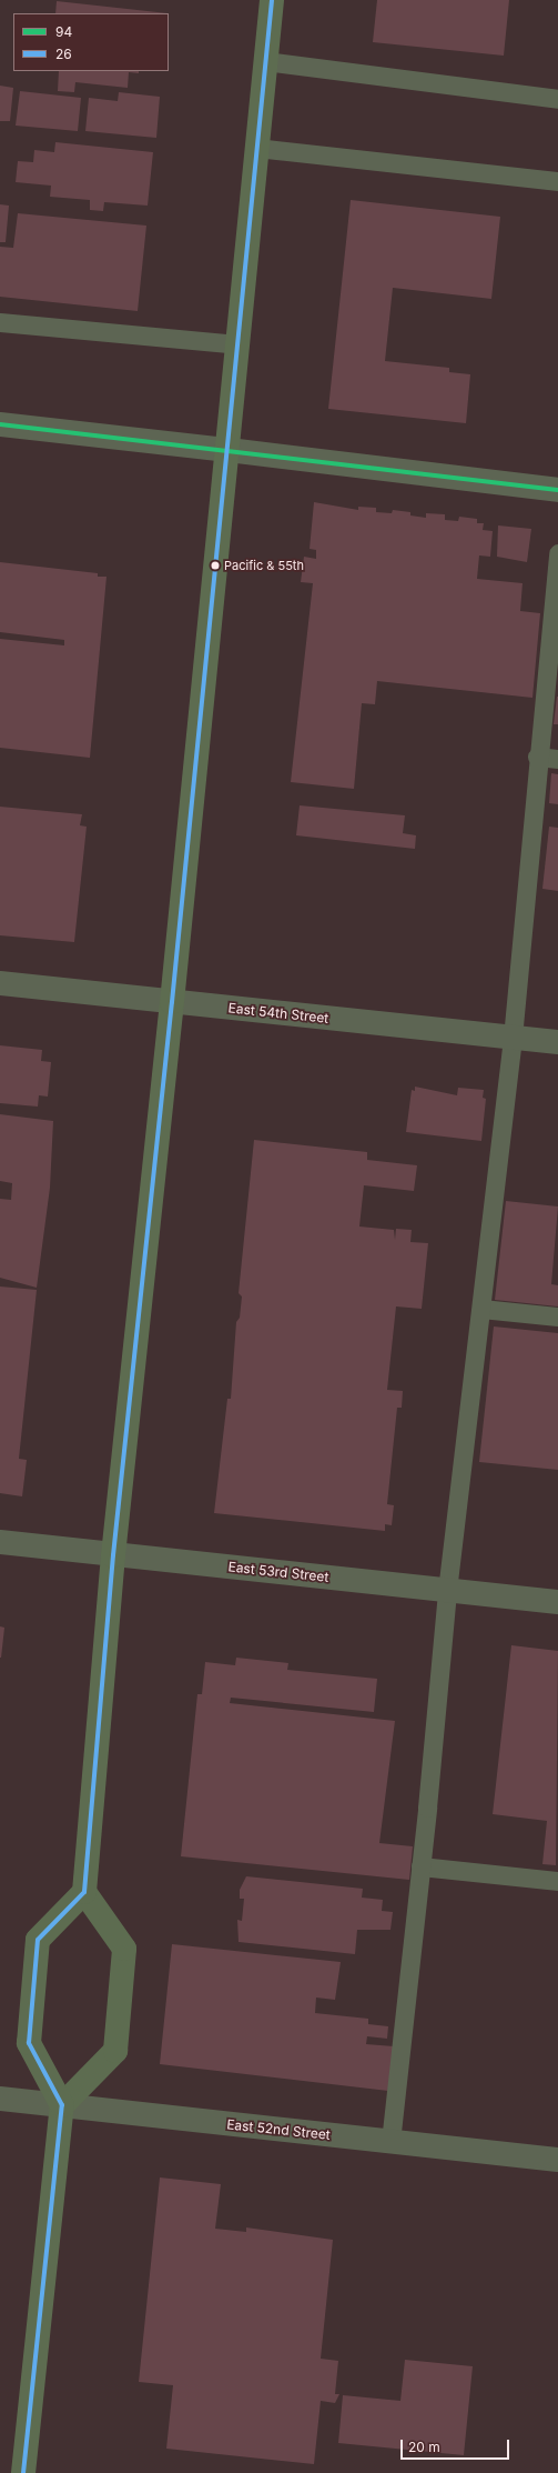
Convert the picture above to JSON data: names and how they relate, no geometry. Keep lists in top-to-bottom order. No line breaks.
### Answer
{"streets":{"street":["East 54th Street","East 53rd Street","East 52nd Street"]},"places":["Pacific & 55th"],"lines":["transit line 26","transit line 94"],"legend":["94","26"],"scale_bar":"20 m"}
